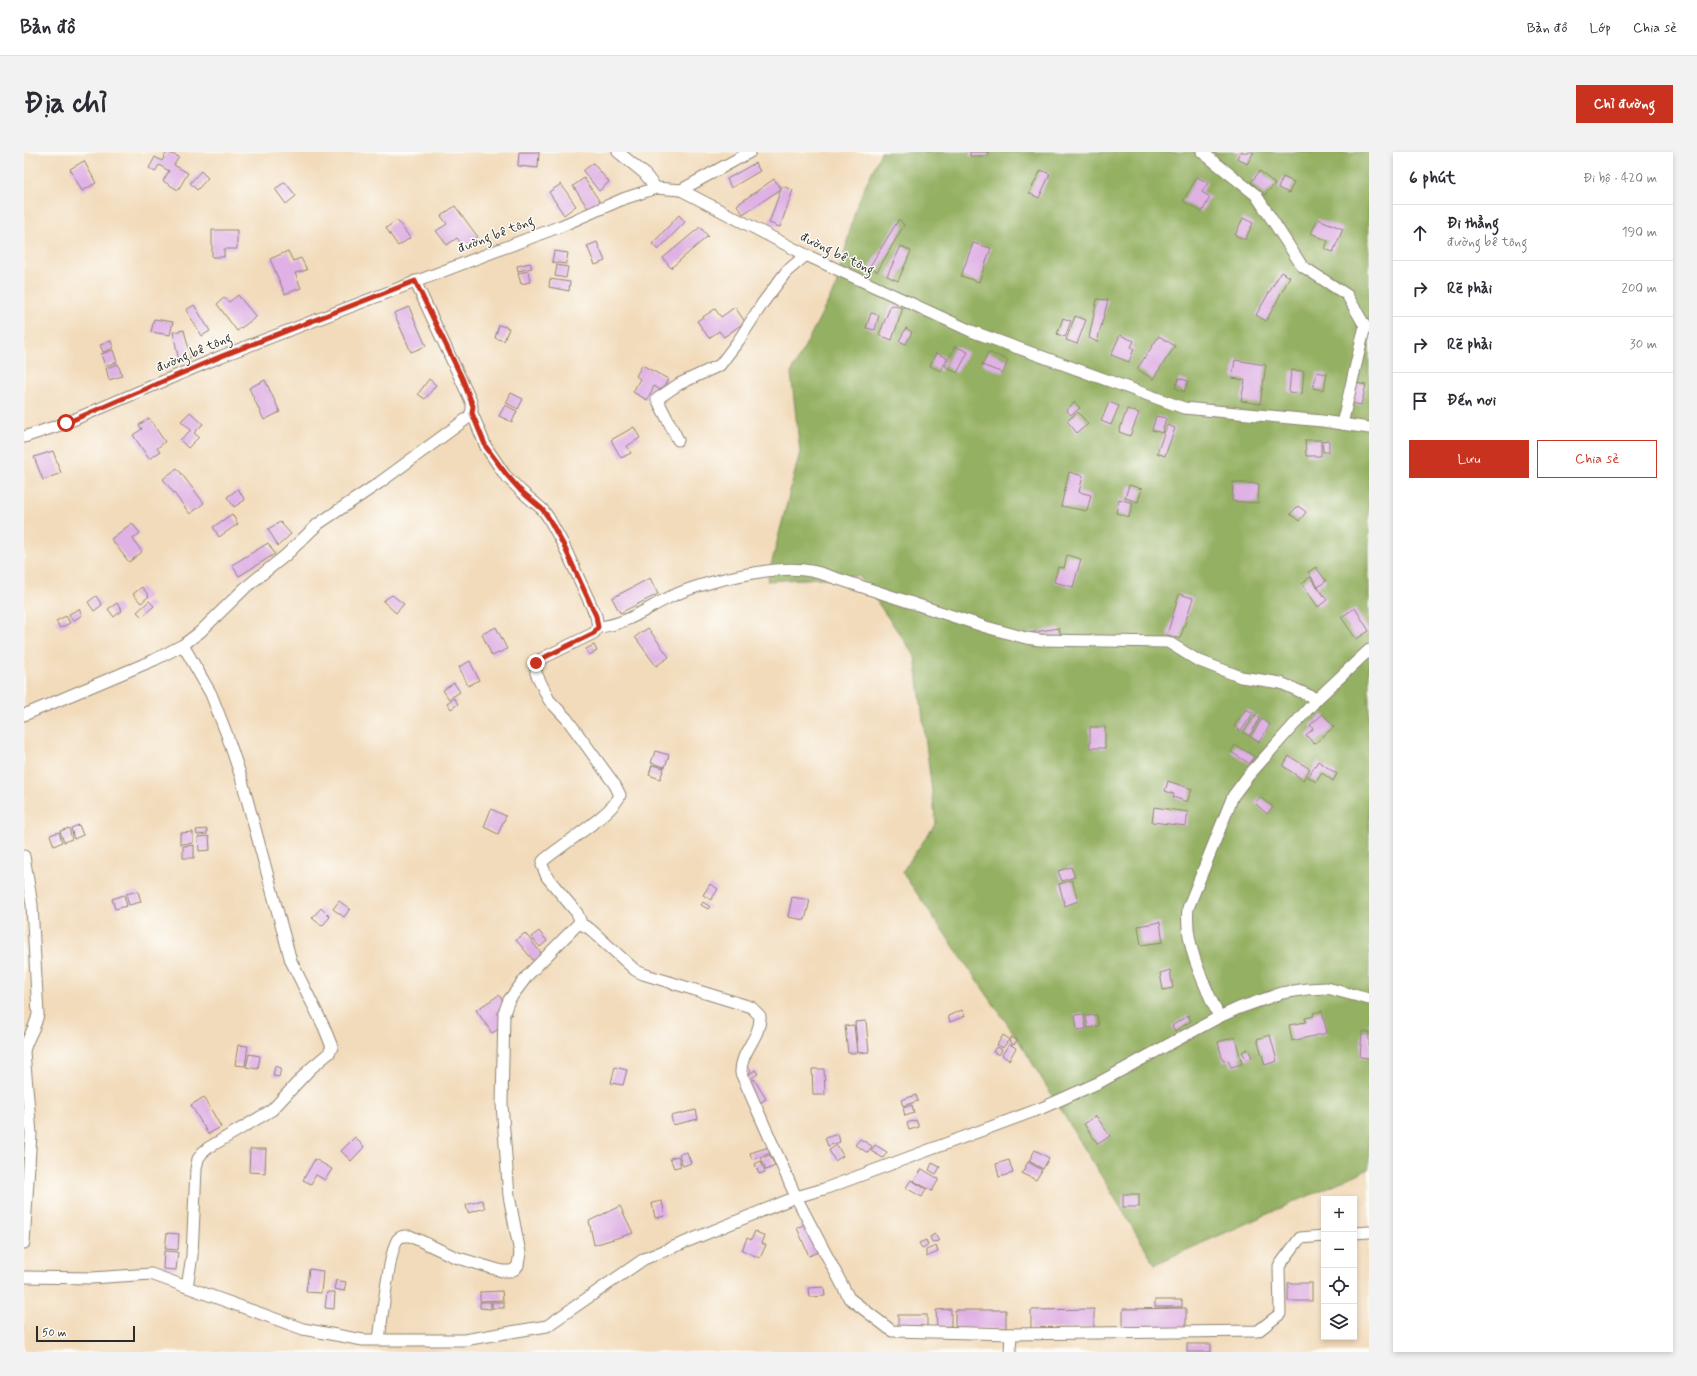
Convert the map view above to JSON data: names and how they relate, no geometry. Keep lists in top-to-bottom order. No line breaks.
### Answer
{"streets":{"street":["đường bê tông"]},"scale_bar":"50 m","page":{"header":"Bản đồ","nav":["Bản đồ","Lớp","Chia sẻ"],"buttons":["Chỉ đường",["Lưu","Chia sẻ"]],"title":"Địa chỉ","heading":["6 phút","Đi bộ · 420 m"],"list":[["Đi thẳng","đường bê tông","190 m"],["Rẽ phải","200 m"],["Rẽ phải","30 m"],"Đến nơi"],"map_buttons":["+","−"],"scale":"50 m"}}
